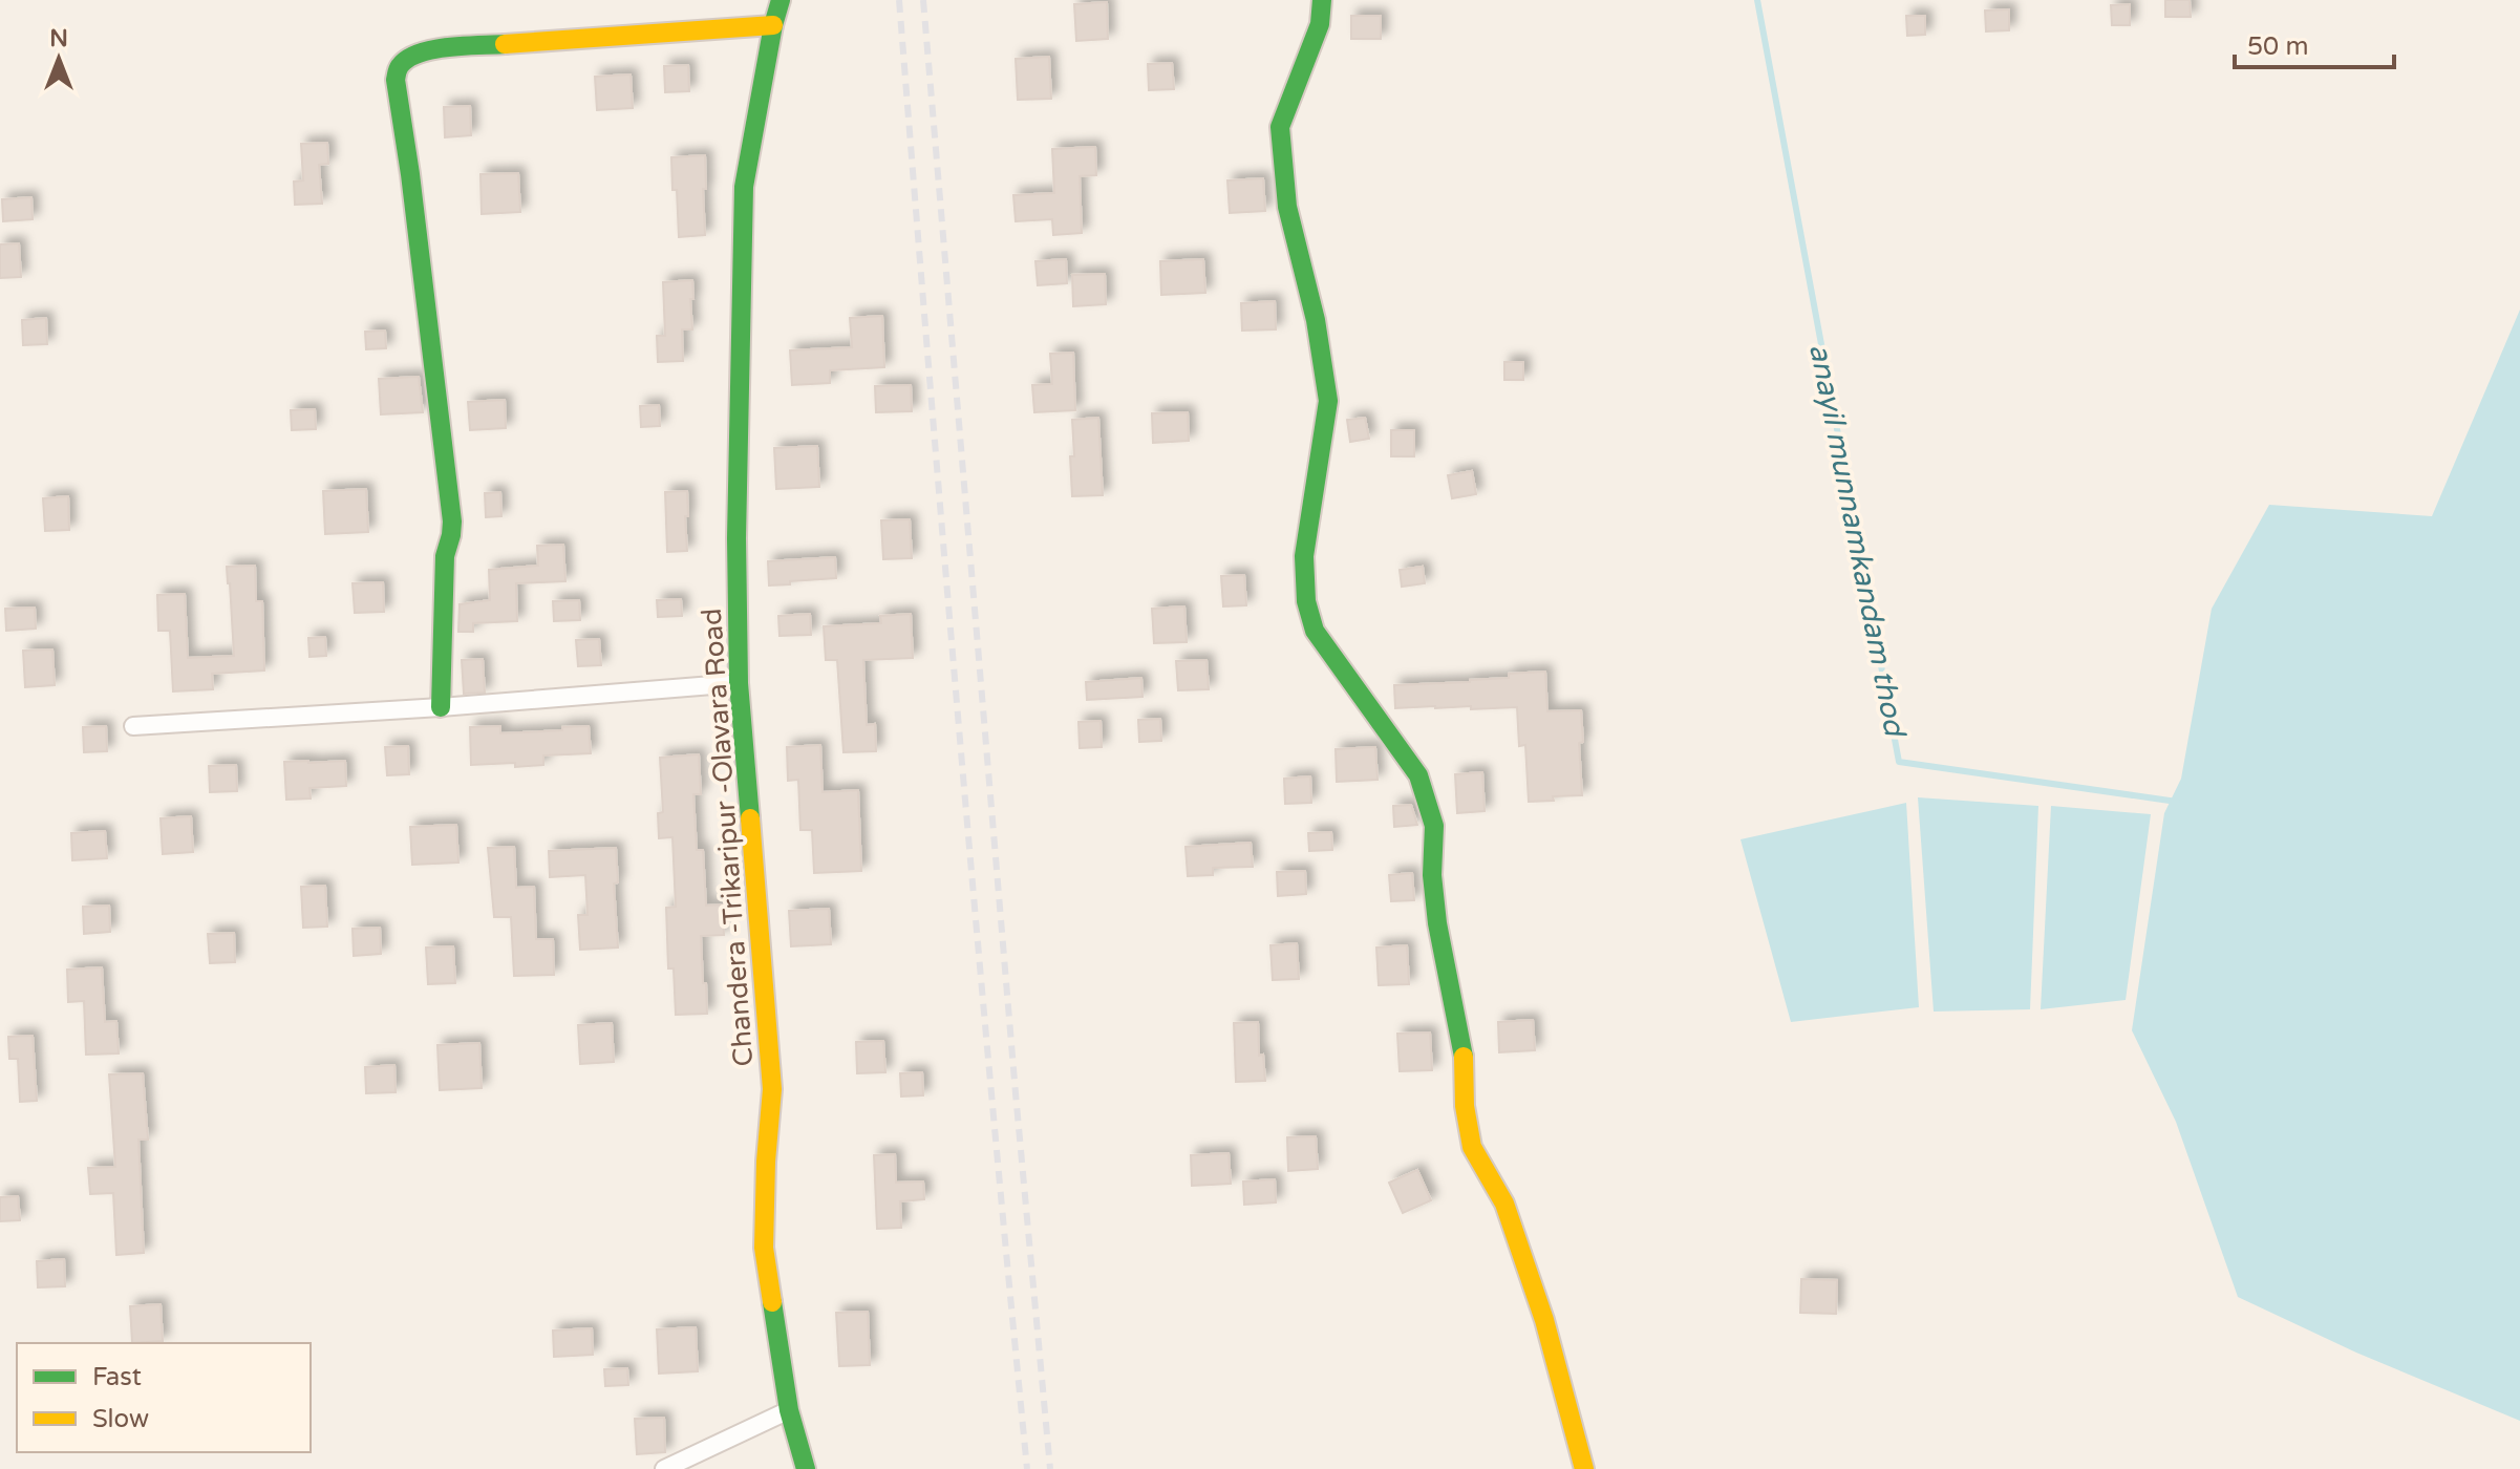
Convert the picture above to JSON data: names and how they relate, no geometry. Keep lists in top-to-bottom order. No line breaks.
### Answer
{"streets":{"street":["Chandera -Trikaripur -Olavara Road"]},"water":["anayil munnamkandam thod"],"legend":["Fast","Slow"],"scale_bar":"50 m","north":"top"}
